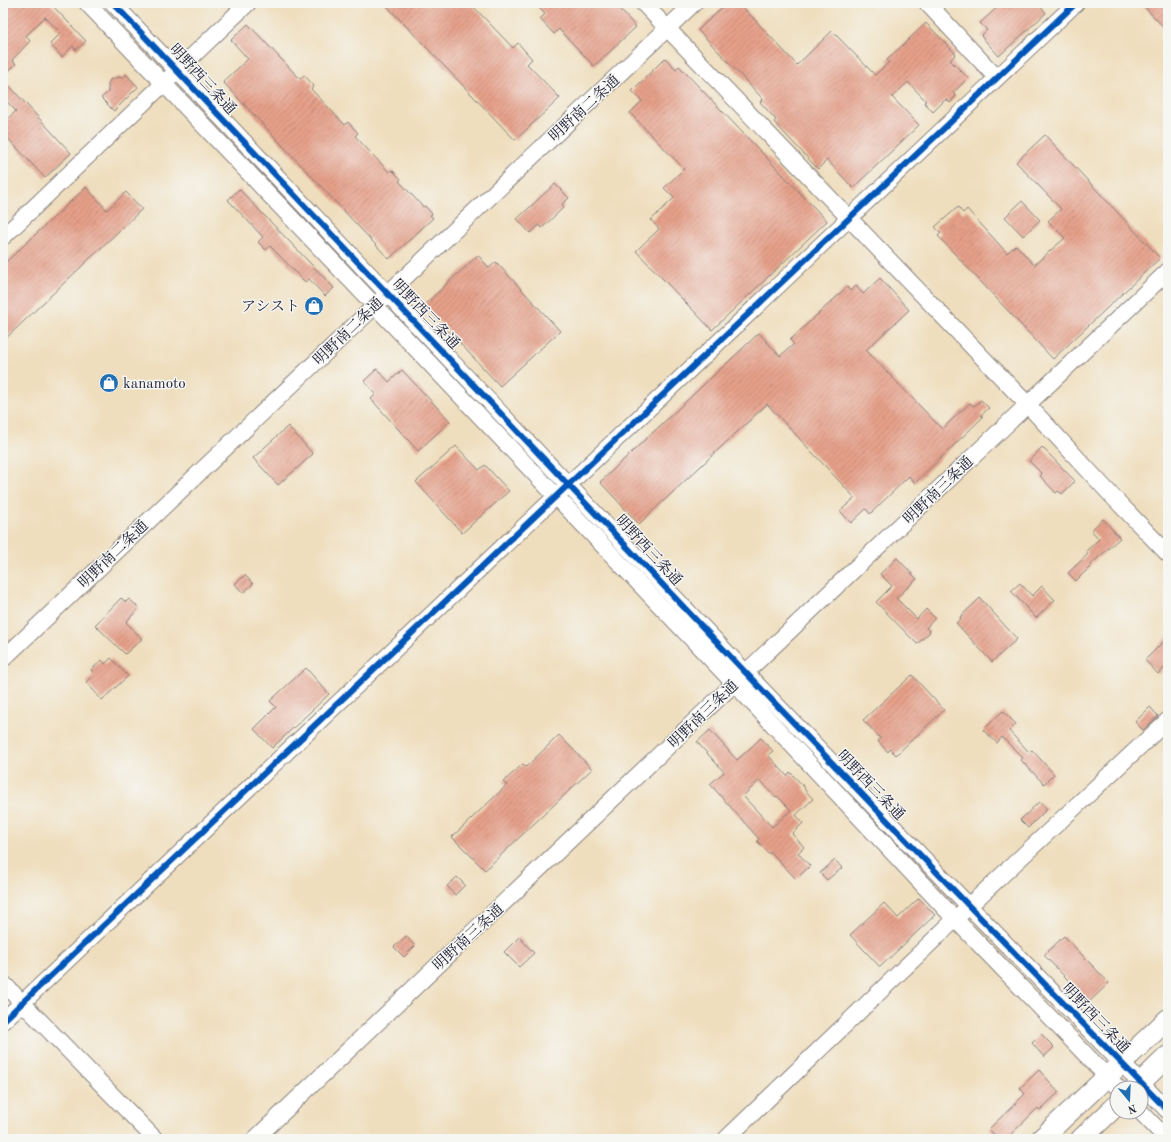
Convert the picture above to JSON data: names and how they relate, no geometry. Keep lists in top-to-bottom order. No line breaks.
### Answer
{"streets":{"street":["明野西三条通","明野南二条通","明野南三条通"]},"crossings":[["明野西三条通","明野南二条通"],["明野西三条通","明野南三条通"]],"places":{"shop":["アシスト","kanamoto"]},"north":"bottom"}
